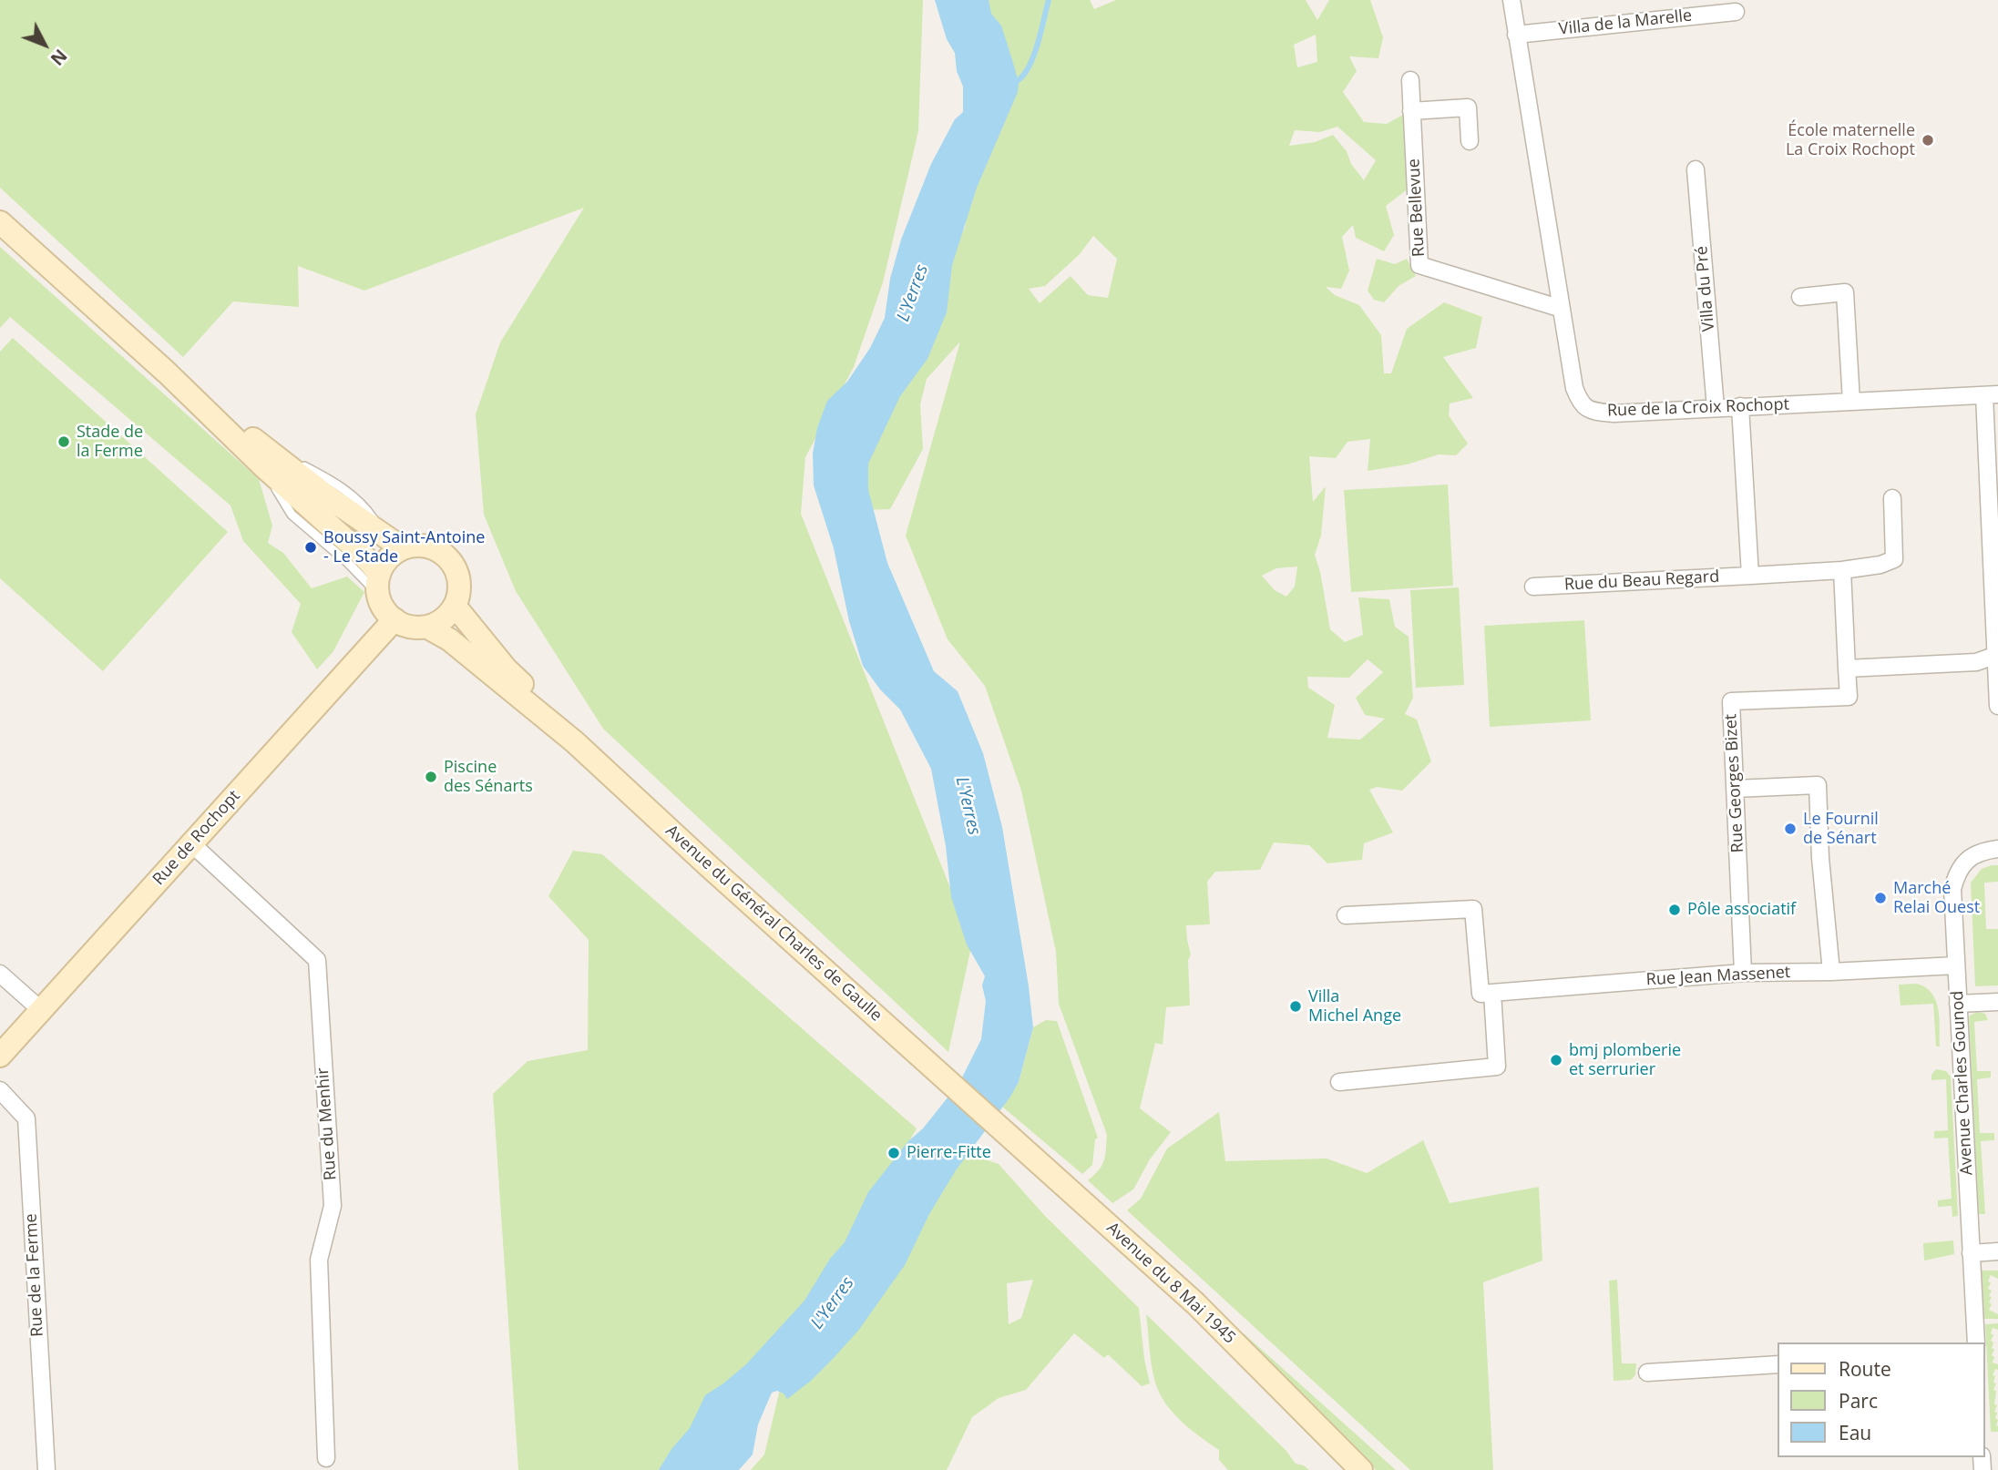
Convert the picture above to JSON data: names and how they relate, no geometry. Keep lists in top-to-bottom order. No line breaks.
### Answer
{"streets":{"main road":["Rue de Rochopt","Avenue du Général Charles de Gaulle","Avenue du 8 Mai 1945"],"street":["Villa de la Marelle","Rue Bellevue","Villa du Pré","Rue de la Croix Rochopt","Rue du Beau Regard","Rue Georges Bizet","Rue Jean Massenet","Avenue Charles Gounod","Rue du Menhir","Rue de la Ferme"]},"crossings":[["Villa de la Marelle","Rue de la Croix Rochopt"],["Rue Bellevue","Rue de la Croix Rochopt"],["Villa du Pré","Rue de la Croix Rochopt"],["Rue Georges Bizet","Rue Jean Massenet"],["Rue de Rochopt","Avenue du Général Charles de Gaulle"],["Rue de Rochopt","Rue du Menhir"],["Avenue du Général Charles de Gaulle","Avenue du 8 Mai 1945"],["Rue Jean Massenet","Avenue Charles Gounod"]],"water":["L'Yerres"],"places":["École maternelle La Croix Rochopt","Stade de la Ferme","Boussy Saint-Antoine - Le Stade","Piscine des Sénarts","Le Fournil de Sénart","Marché Relai Ouest","Pôle associatif","Villa Michel Ange","bmj plomberie et serrurier","Pierre-Fitte"],"legend":["Route","Parc","Eau"],"north":"bottom right"}
